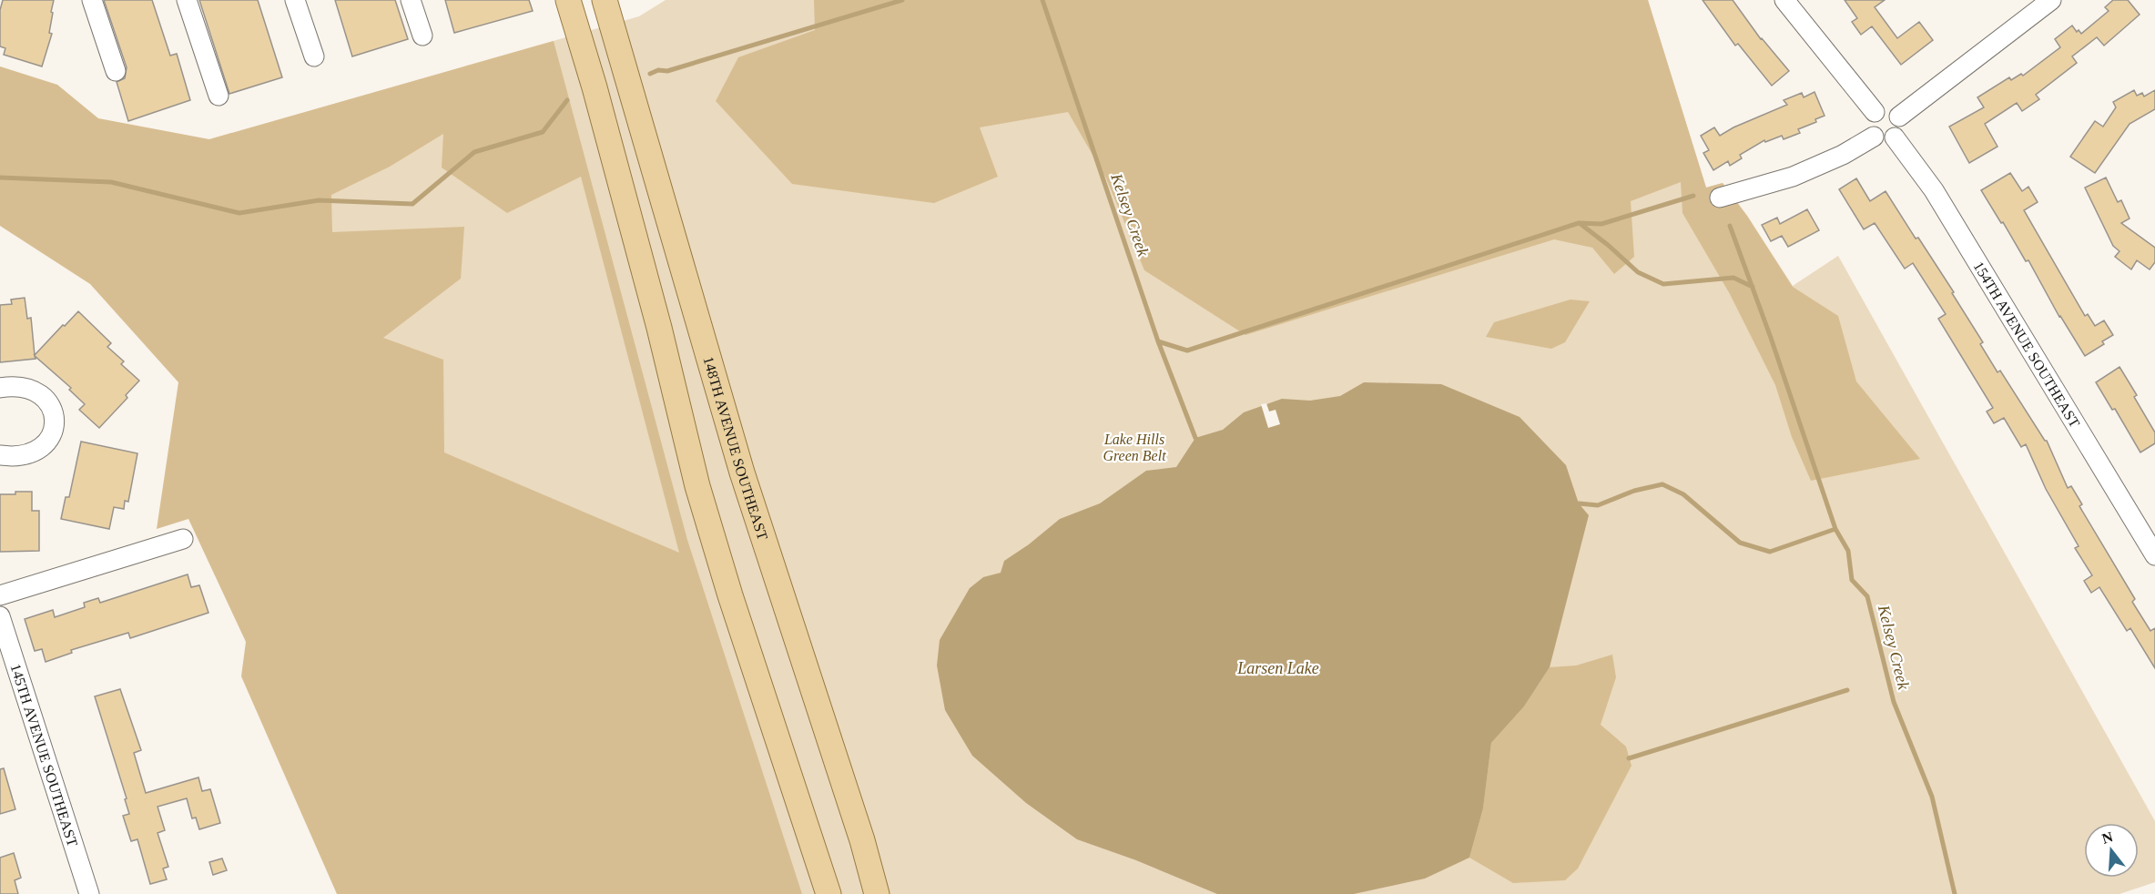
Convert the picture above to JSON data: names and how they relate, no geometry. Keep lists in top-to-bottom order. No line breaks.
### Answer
{"streets":{"main road":["148TH AVENUE SOUTHEAST"],"street":["154TH AVENUE SOUTHEAST","145TH AVENUE SOUTHEAST"]},"water":["Kelsey Creek","Larsen Lake"],"parks":["Lake Hills Green Belt"],"north":"top"}
